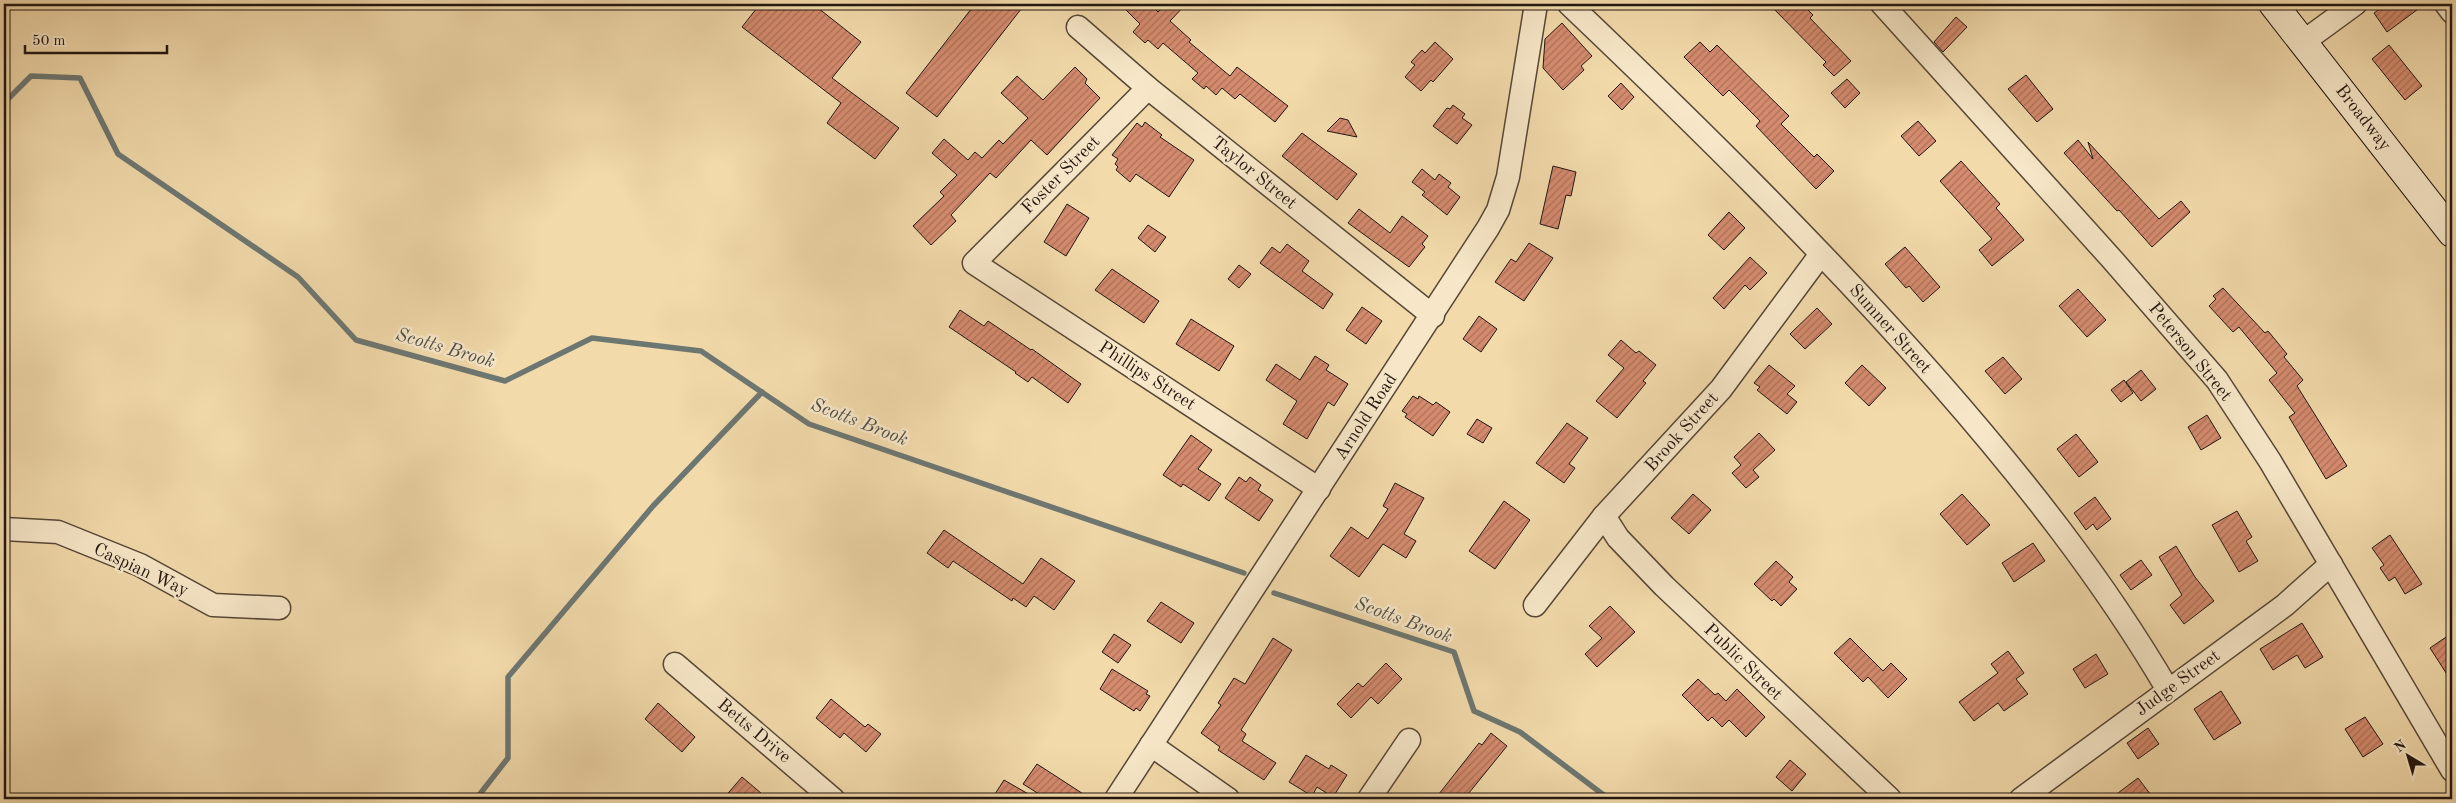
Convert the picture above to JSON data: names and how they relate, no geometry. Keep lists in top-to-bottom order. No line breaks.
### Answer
{"streets":{"street":["Broadway","Taylor Street","Foster Street","Sumner Street","Peterson Street","Phillips Street","Arnold Road","Brook Street","Caspian Way","Public Street","Judge Street","Betts Drive"]},"crossings":[["Taylor Street","Foster Street"],["Taylor Street","Arnold Road"],["Foster Street","Phillips Street"],["Sumner Street","Brook Street"],["Sumner Street","Judge Street"],["Peterson Street","Judge Street"],["Phillips Street","Arnold Road"],["Brook Street","Public Street"]],"water":["Scotts Brook"],"scale_bar":"50 m","north":"top left"}
